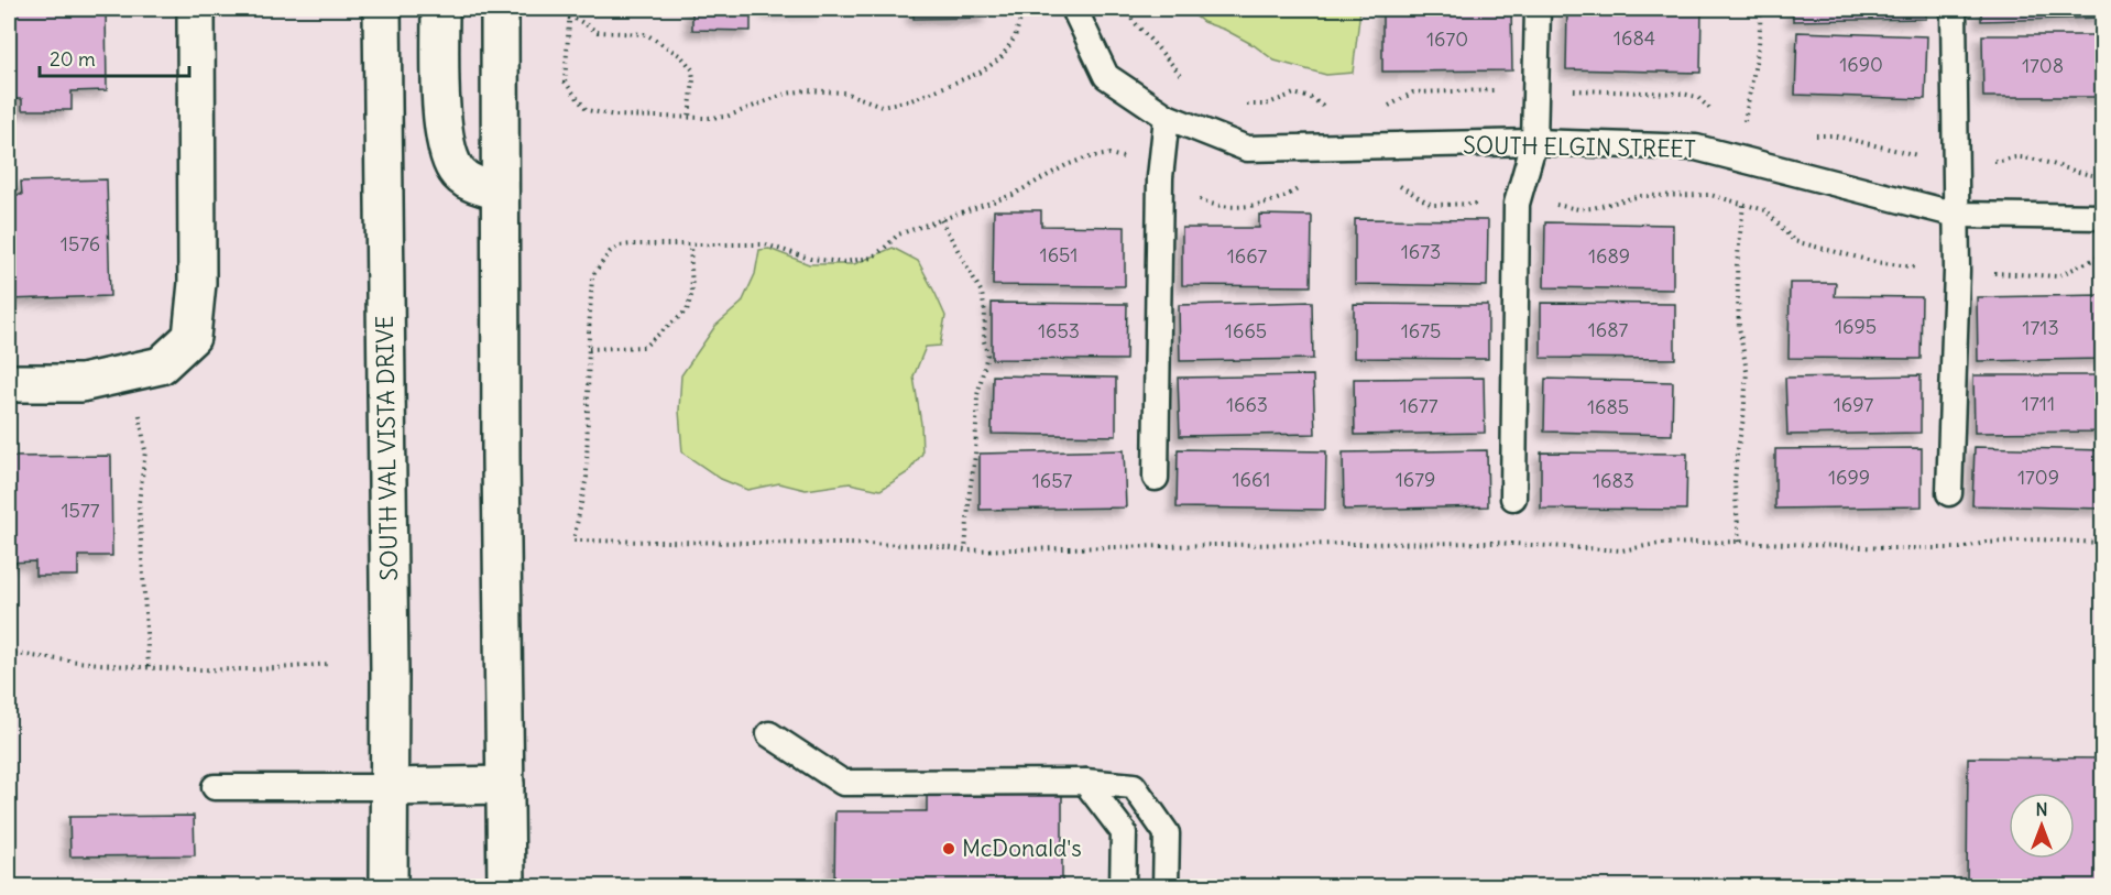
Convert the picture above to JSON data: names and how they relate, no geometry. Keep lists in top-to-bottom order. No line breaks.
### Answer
{"streets":{"main road":["SOUTH VAL VISTA DRIVE"],"lane":["SOUTH ELGIN STREET"]},"places":["McDonald's"],"house_numbers":["1684","1670","1690","1708","1576","1673","1651","1667","1689","1695","1713","1687","1653","1665","1675","1711","1663","1697","1677","1685","1699","1709","1661","1679","1657","1683","1577"],"scale_bar":"20 m","north":"top"}
